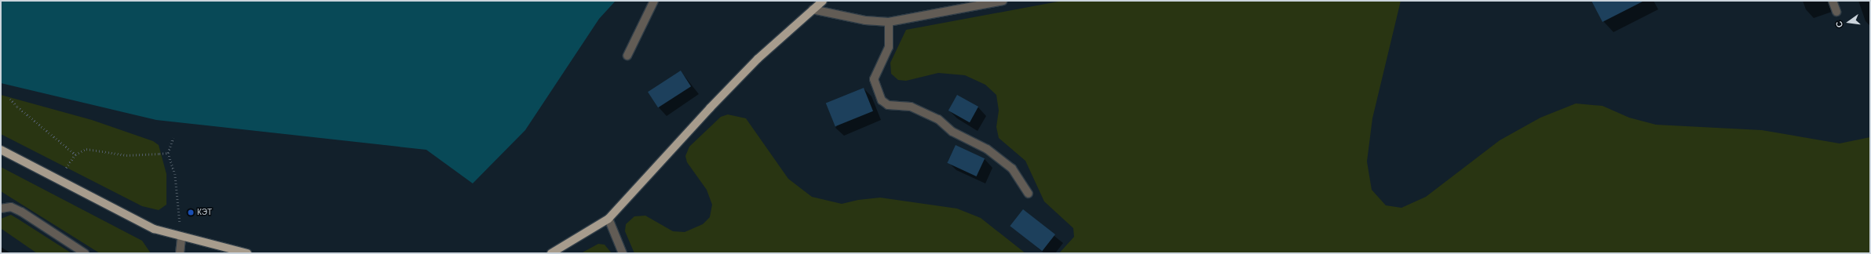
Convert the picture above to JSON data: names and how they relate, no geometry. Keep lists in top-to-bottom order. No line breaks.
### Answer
{"places":["КЭТ"],"north":"left"}
